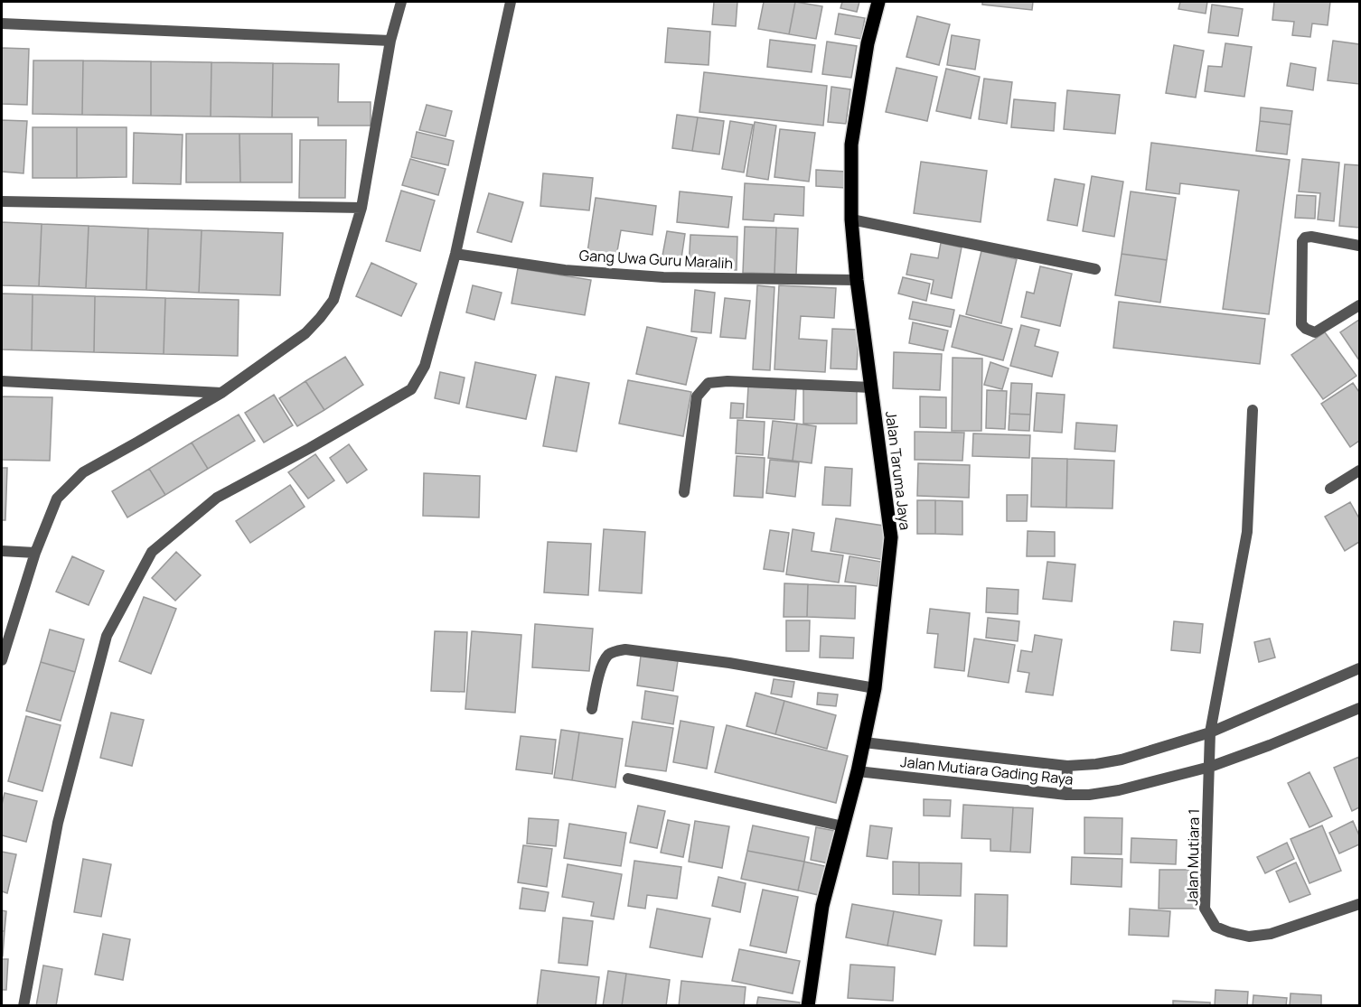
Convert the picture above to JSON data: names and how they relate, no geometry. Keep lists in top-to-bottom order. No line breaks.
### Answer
{"streets":{"main road":["Jalan Taruma Jaya"],"street":["Gang Uwa Guru Maralih","Jalan Mutiara Gading Raya","Jalan Mutiara 1"]},"crossings":[["Gang Uwa Guru Maralih","Jalan Taruma Jaya"],["Jalan Taruma Jaya","Jalan Mutiara Gading Raya"],["Jalan Mutiara Gading Raya","Jalan Mutiara 1"]]}
